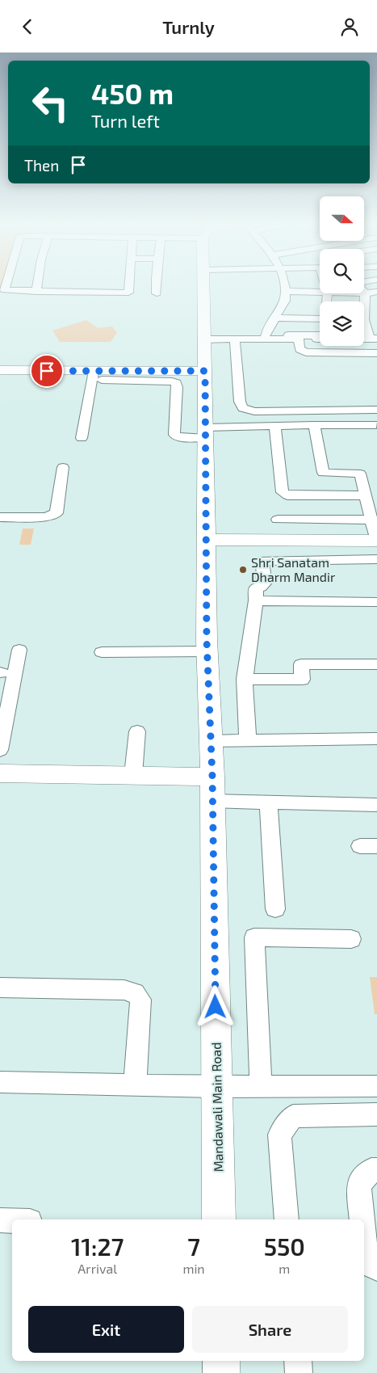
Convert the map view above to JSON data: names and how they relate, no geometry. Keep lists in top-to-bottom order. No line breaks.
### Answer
{"streets":{"street":["Mandawali Main Road"]},"places":["Shri Sanatam Dharm Mandir"],"north":"right","page":{"header":"Turnly","turn":["450 m","Turn left"],"then":"Then","eta":["11:27","Arrival","7","min","550","m"],"buttons":["Exit","Share"]}}
